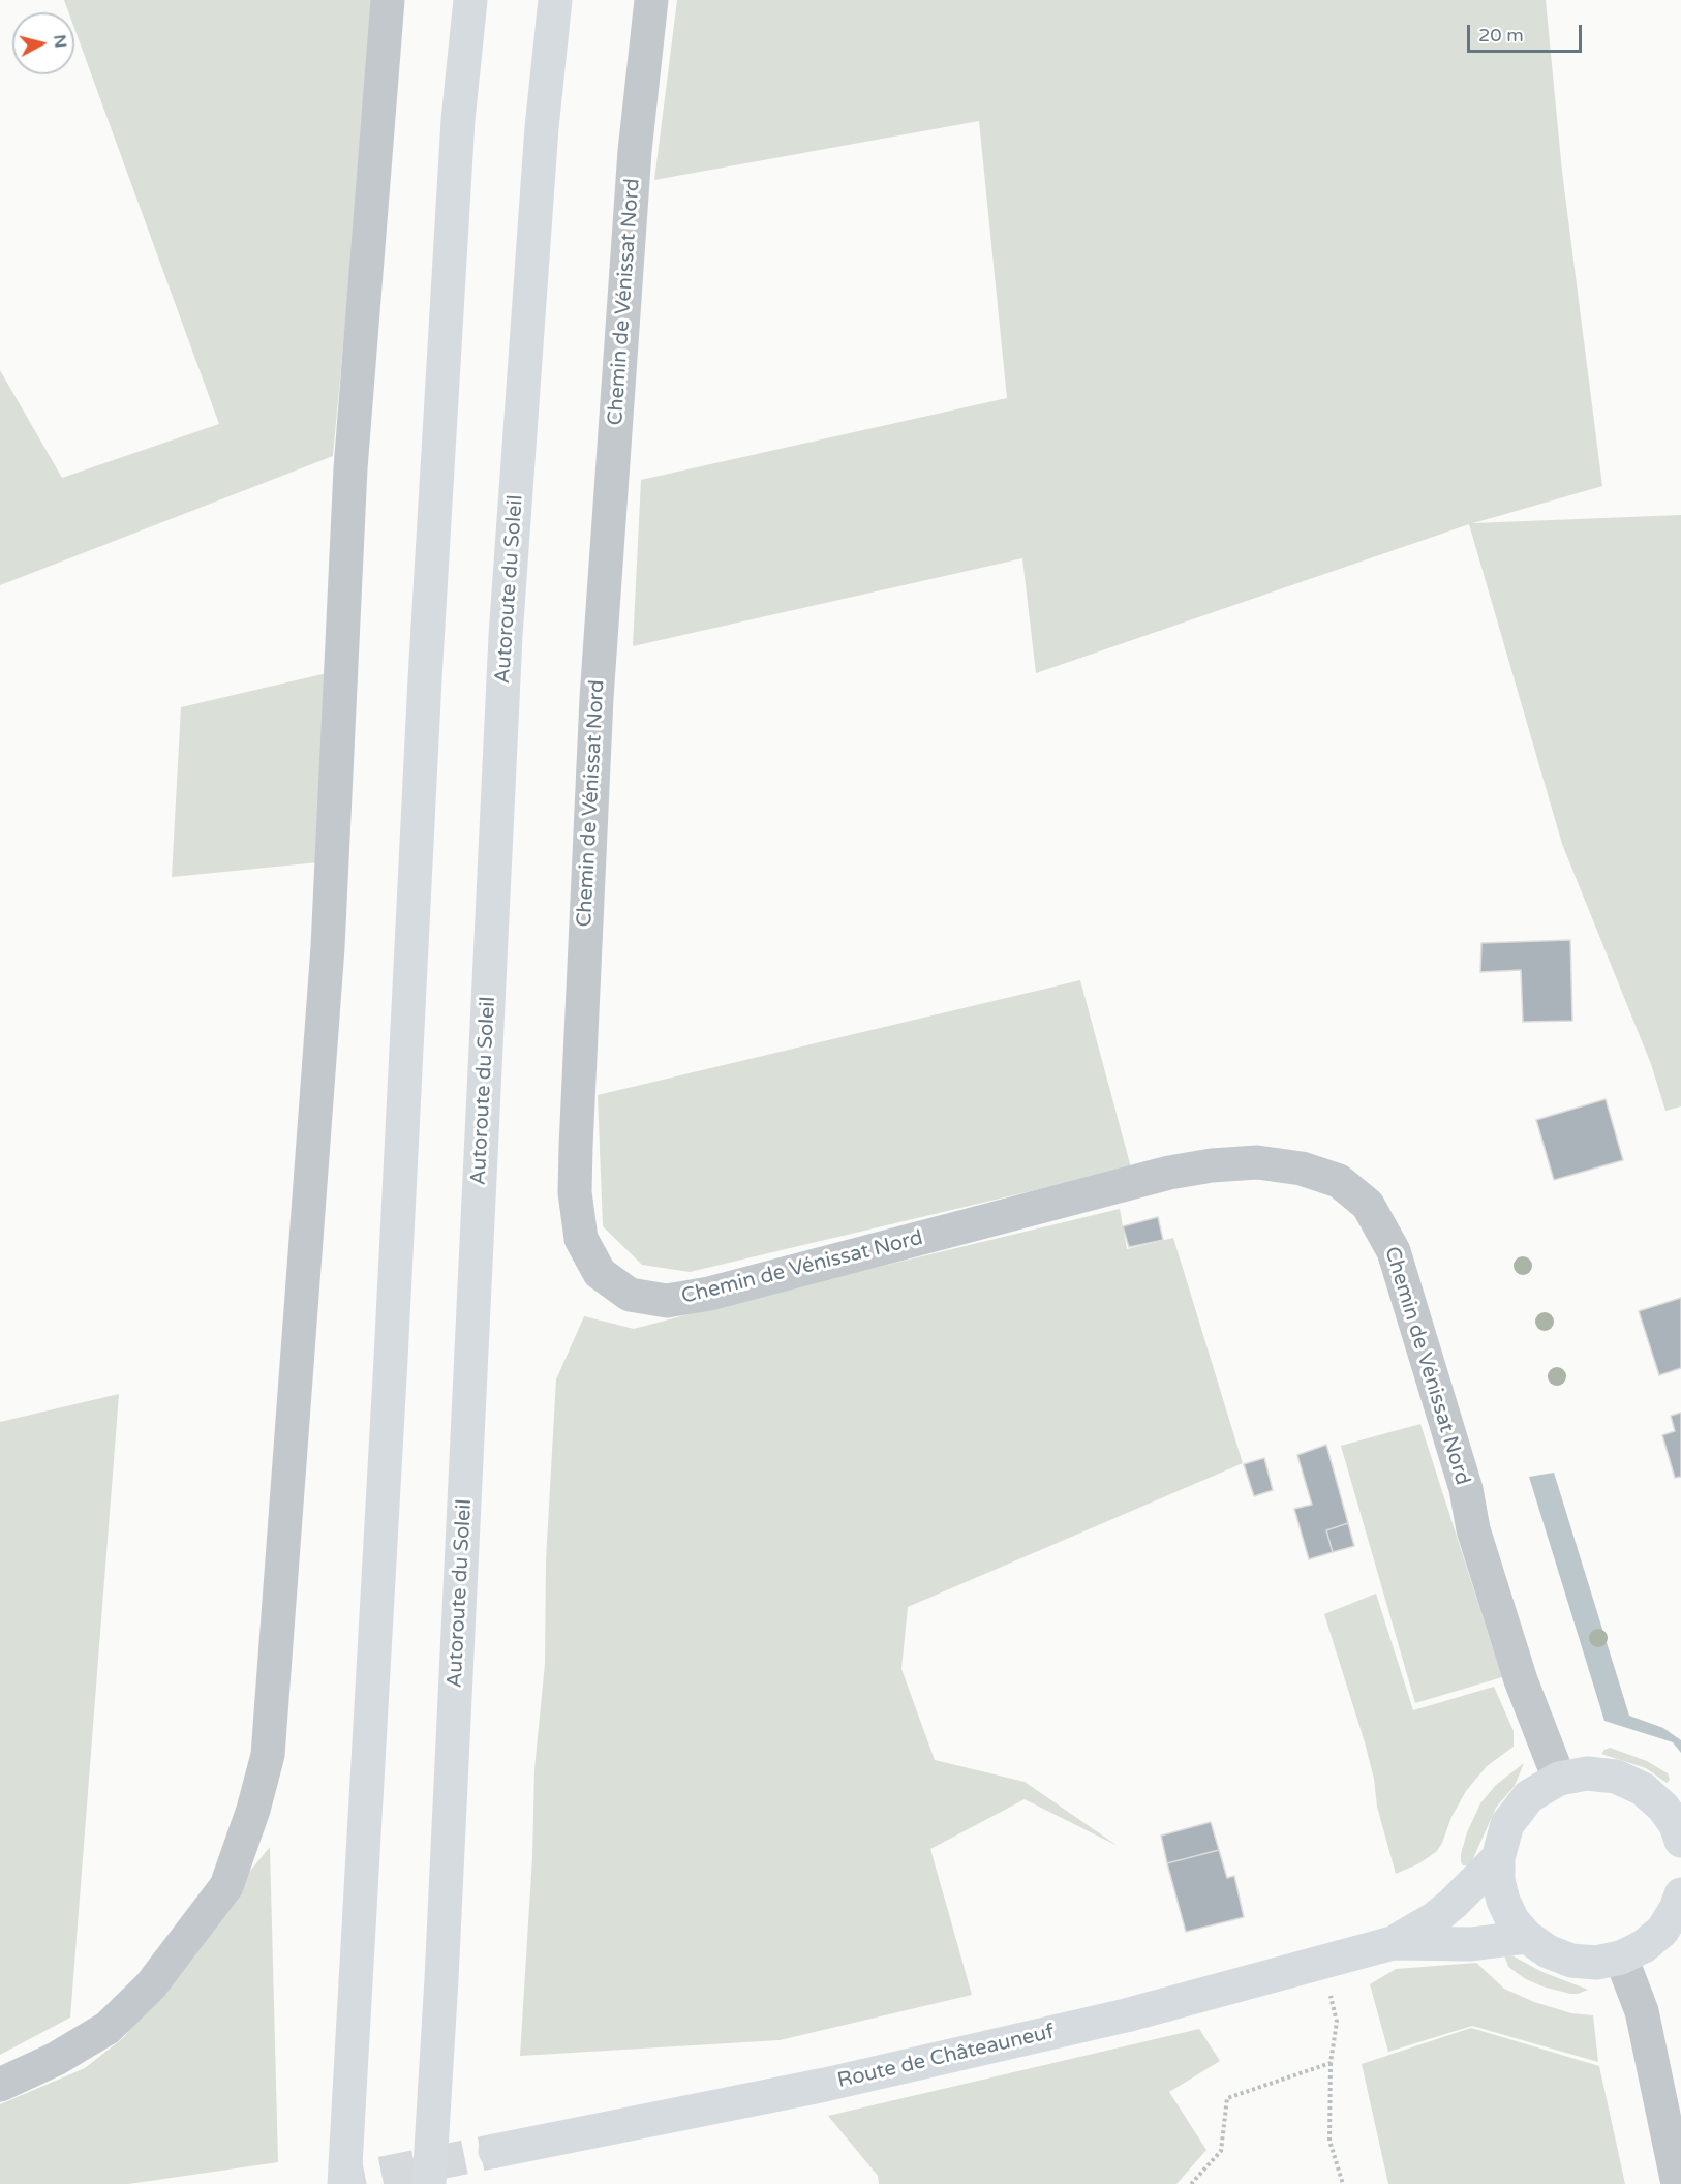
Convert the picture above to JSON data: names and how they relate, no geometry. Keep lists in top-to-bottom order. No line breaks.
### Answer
{"streets":{"main road":["Autoroute du Soleil","Route de Châteauneuf"],"street":["Chemin de Vénissat Nord"]},"crossings":[["Chemin de Vénissat Nord","Route de Châteauneuf"]],"scale_bar":"20 m","north":"right"}
